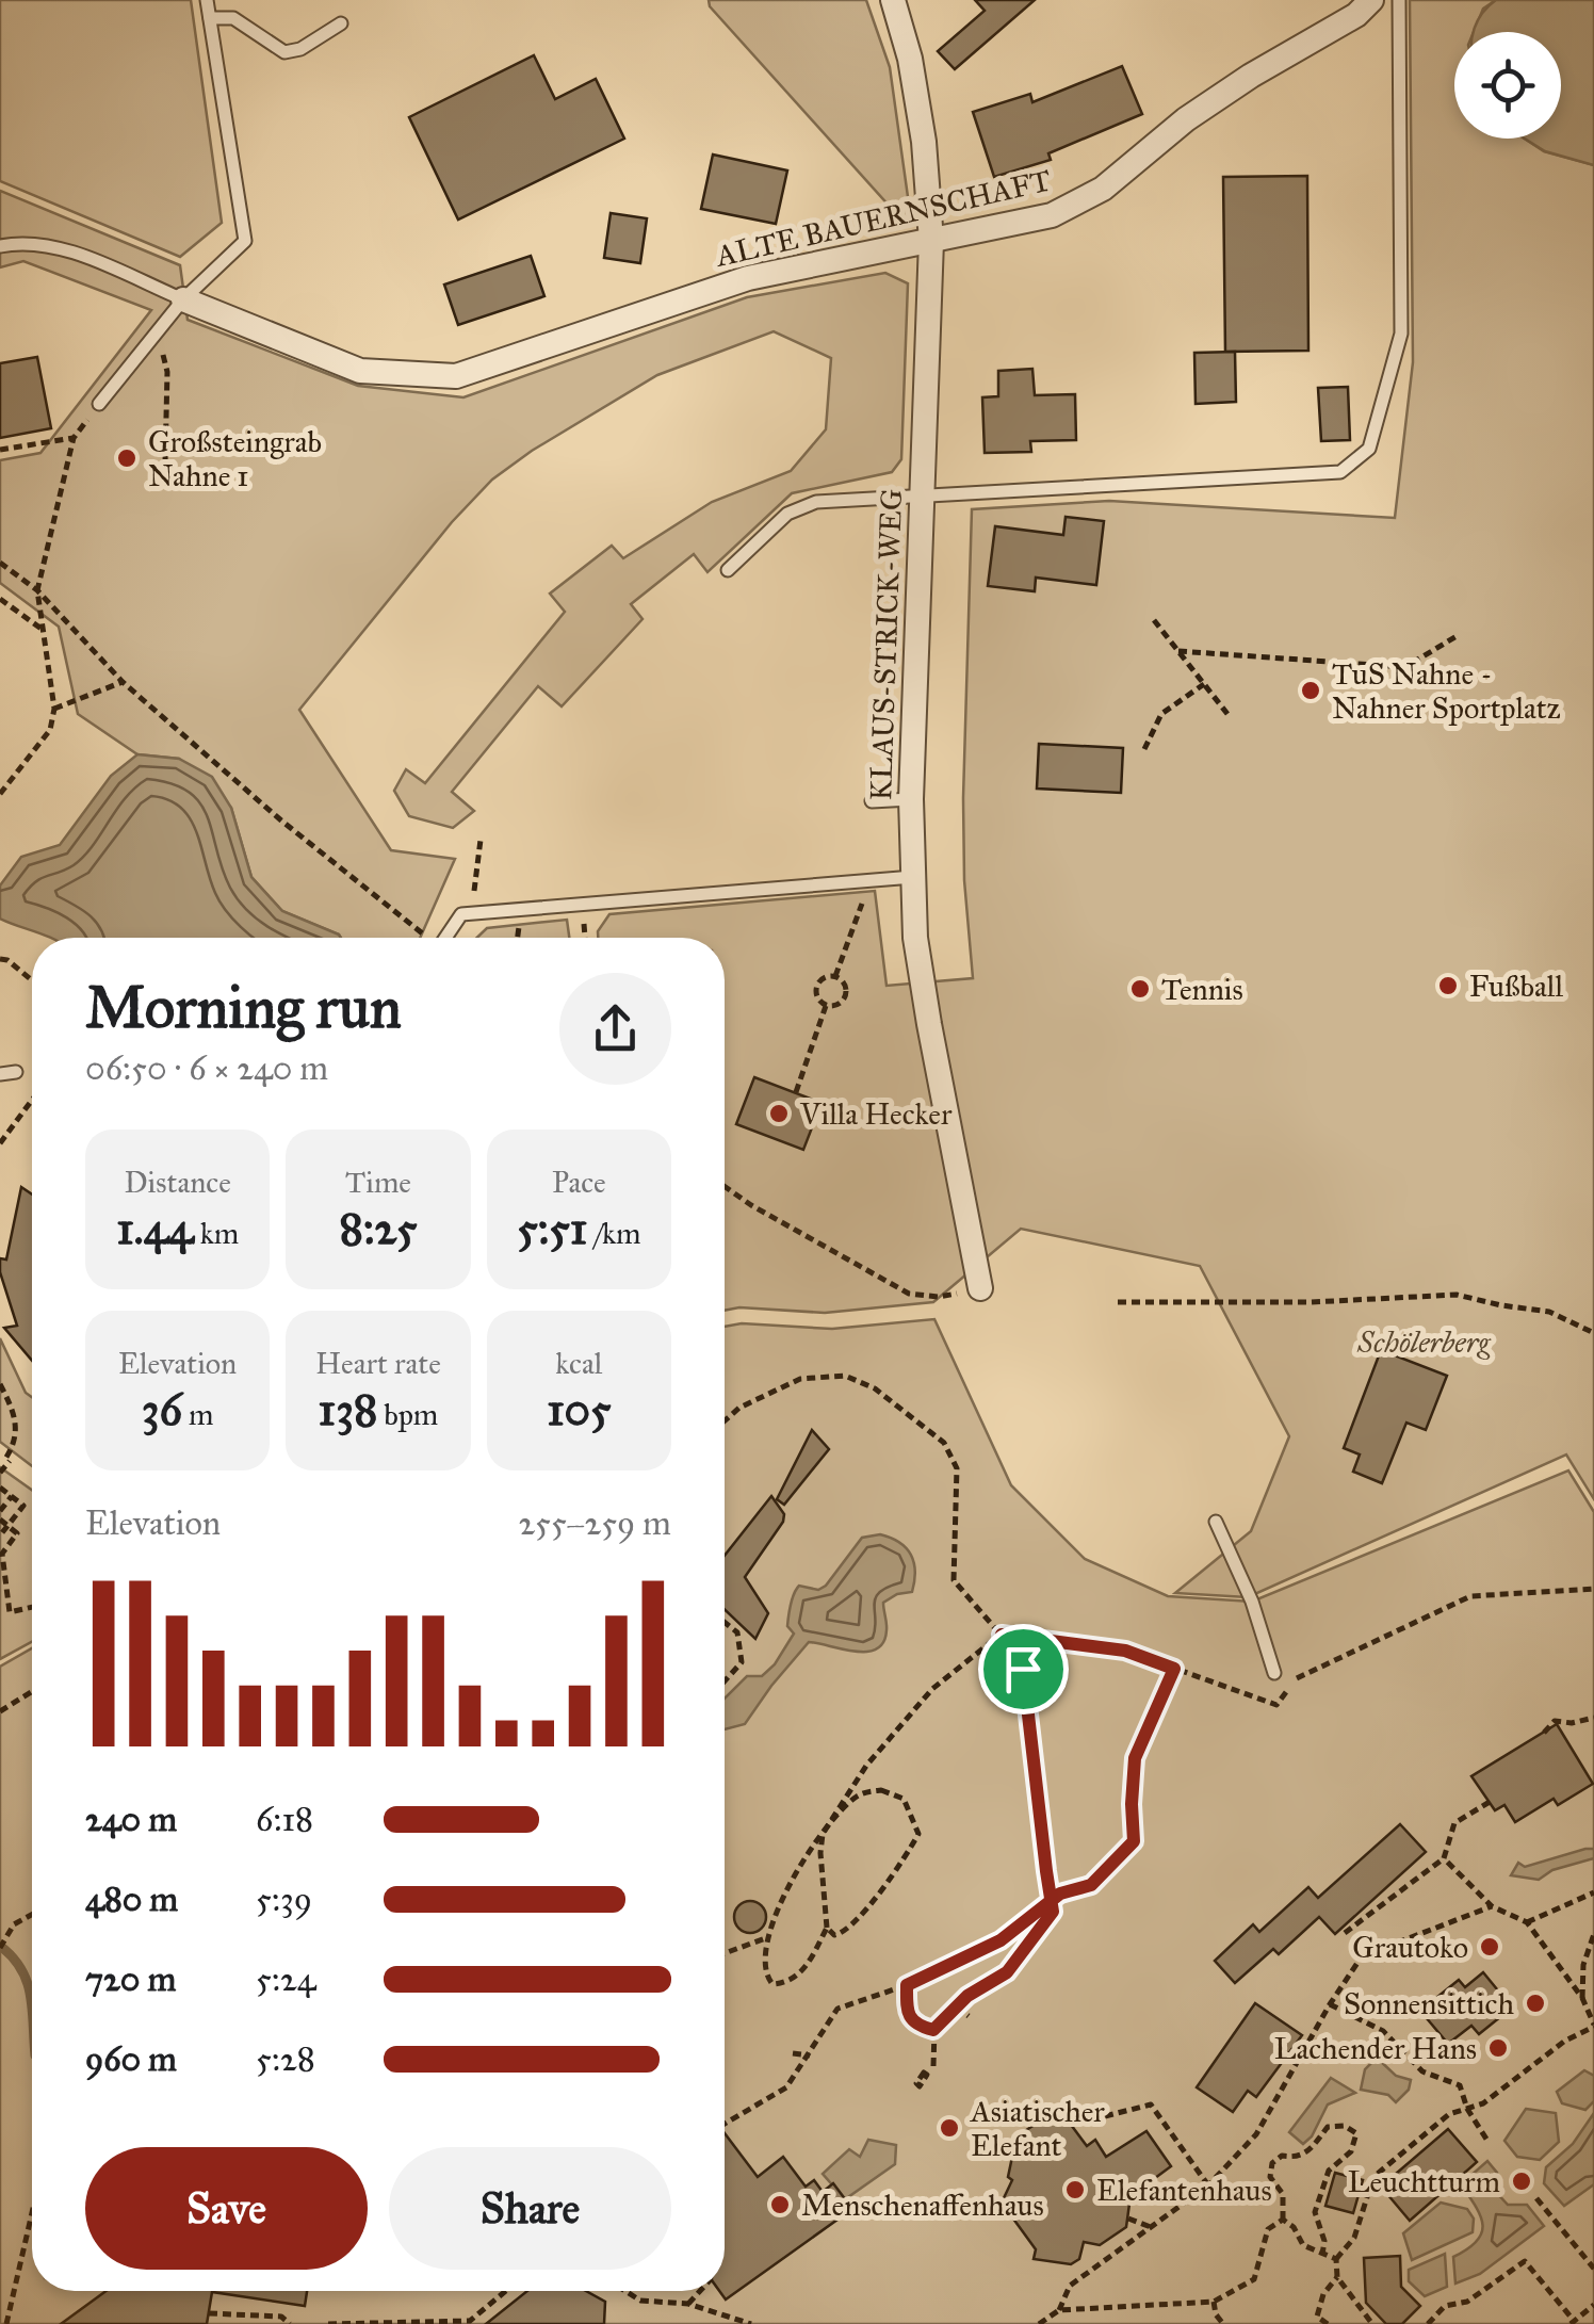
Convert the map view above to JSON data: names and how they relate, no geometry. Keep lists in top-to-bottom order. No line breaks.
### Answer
{"streets":{"street":["ALTE BAUERNSCHAFT","KLAUS-STRICK-WEG"]},"crossings":[["ALTE BAUERNSCHAFT","KLAUS-STRICK-WEG"]],"parks":["Schölerberg"],"places":["Großsteingrab Nahne 1","TuS Nahne - Nahner Sportplatz","Fußball","Tennis","Villa Hecker","Grautoko","Sonnensittich","Lachender Hans","Asiatischer Elefant","Leuchtturm","Elefantenhaus","Menschenaffenhaus"],"page":{"heading":["Morning run","06:50 · 6 × 240 m"],"stats":[["Distance","1.44 km"],["Time","8:25"],["Pace","5:51 /km"],["Elevation","36 m"],["Heart rate","138 bpm"],["kcal","105"]],"chart":["Elevation","255–259 m"],"list":[{"name":"240 m","note":"6:18"},{"name":"480 m","note":"5:39"},{"name":"720 m","note":"5:24"},{"name":"960 m","note":"5:28"}],"buttons":["Save","Share"]}}
